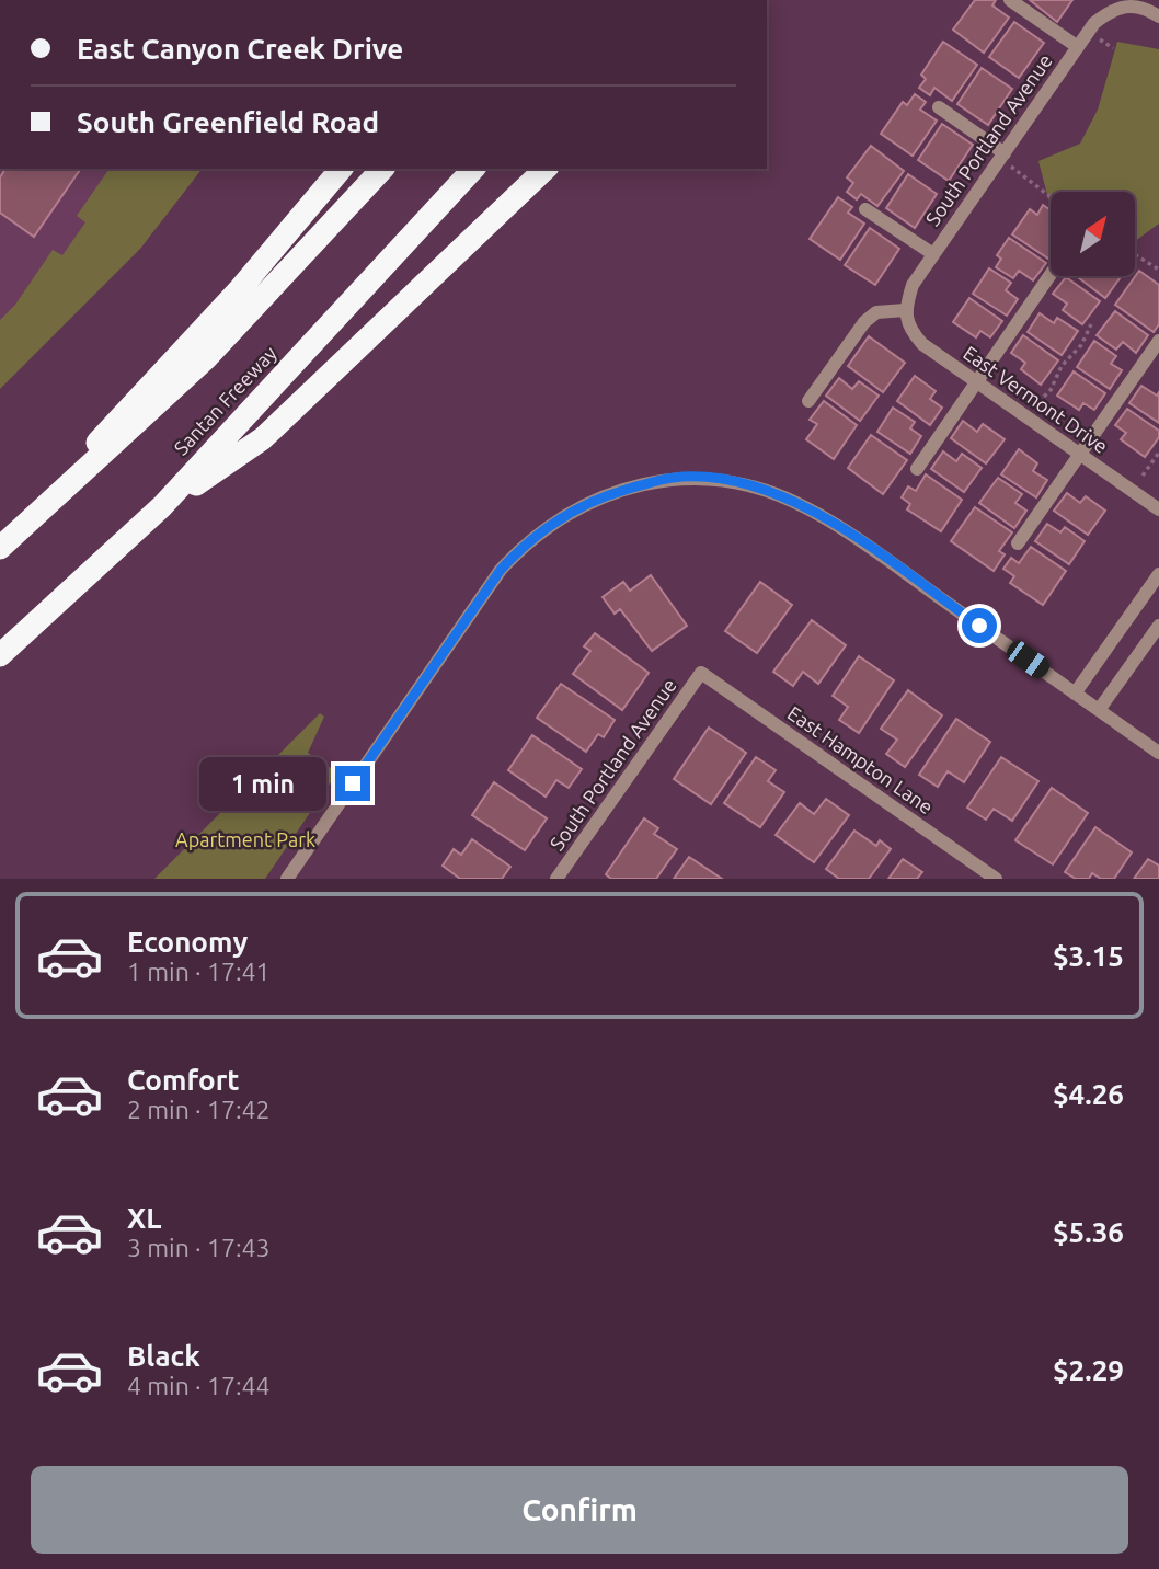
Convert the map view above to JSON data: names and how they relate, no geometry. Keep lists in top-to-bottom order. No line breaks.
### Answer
{"streets":{"highway":["Santan Freeway"],"street":["South Portland Avenue","East Vermont Drive","East Hampton Lane"]},"crossings":[["South Portland Avenue","East Vermont Drive"],["South Portland Avenue","East Hampton Lane"]],"parks":["Apartment Park"],"north":"top right","page":{"banner":["East Canyon Creek Drive","South Greenfield Road"],"bubble":"1 min","list":[{"name":"Economy","note":"1 min · 17:41","value":"$3.15"},{"name":"Comfort","note":"2 min · 17:42","value":"$4.26"},{"name":"XL","note":"3 min · 17:43","value":"$5.36"},{"name":"Black","note":"4 min · 17:44","value":"$2.29"}],"buttons":"Confirm"}}
